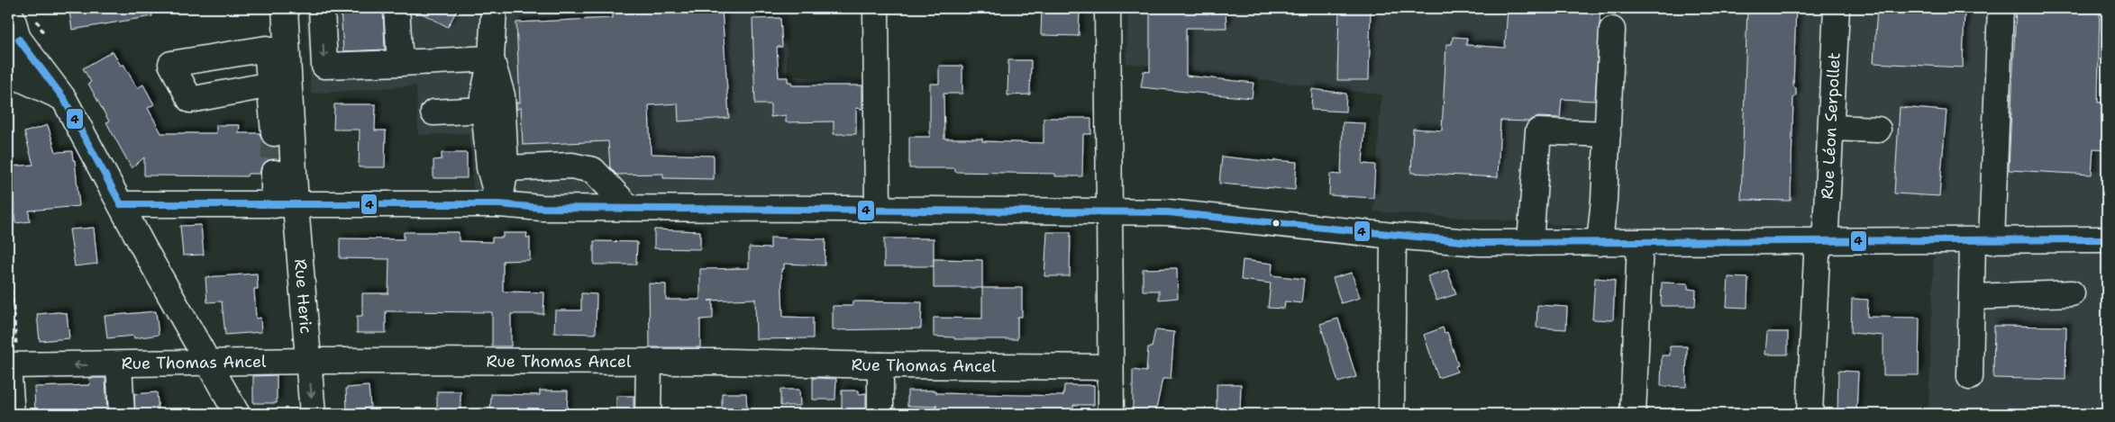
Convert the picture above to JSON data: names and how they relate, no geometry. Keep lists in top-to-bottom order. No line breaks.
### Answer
{"streets":{"street":["Rue Léon Serpollet","Rue Heric","Rue Thomas Ancel"]},"crossings":[["Rue Heric","Rue Thomas Ancel"]],"lines":["transit line 4"]}
